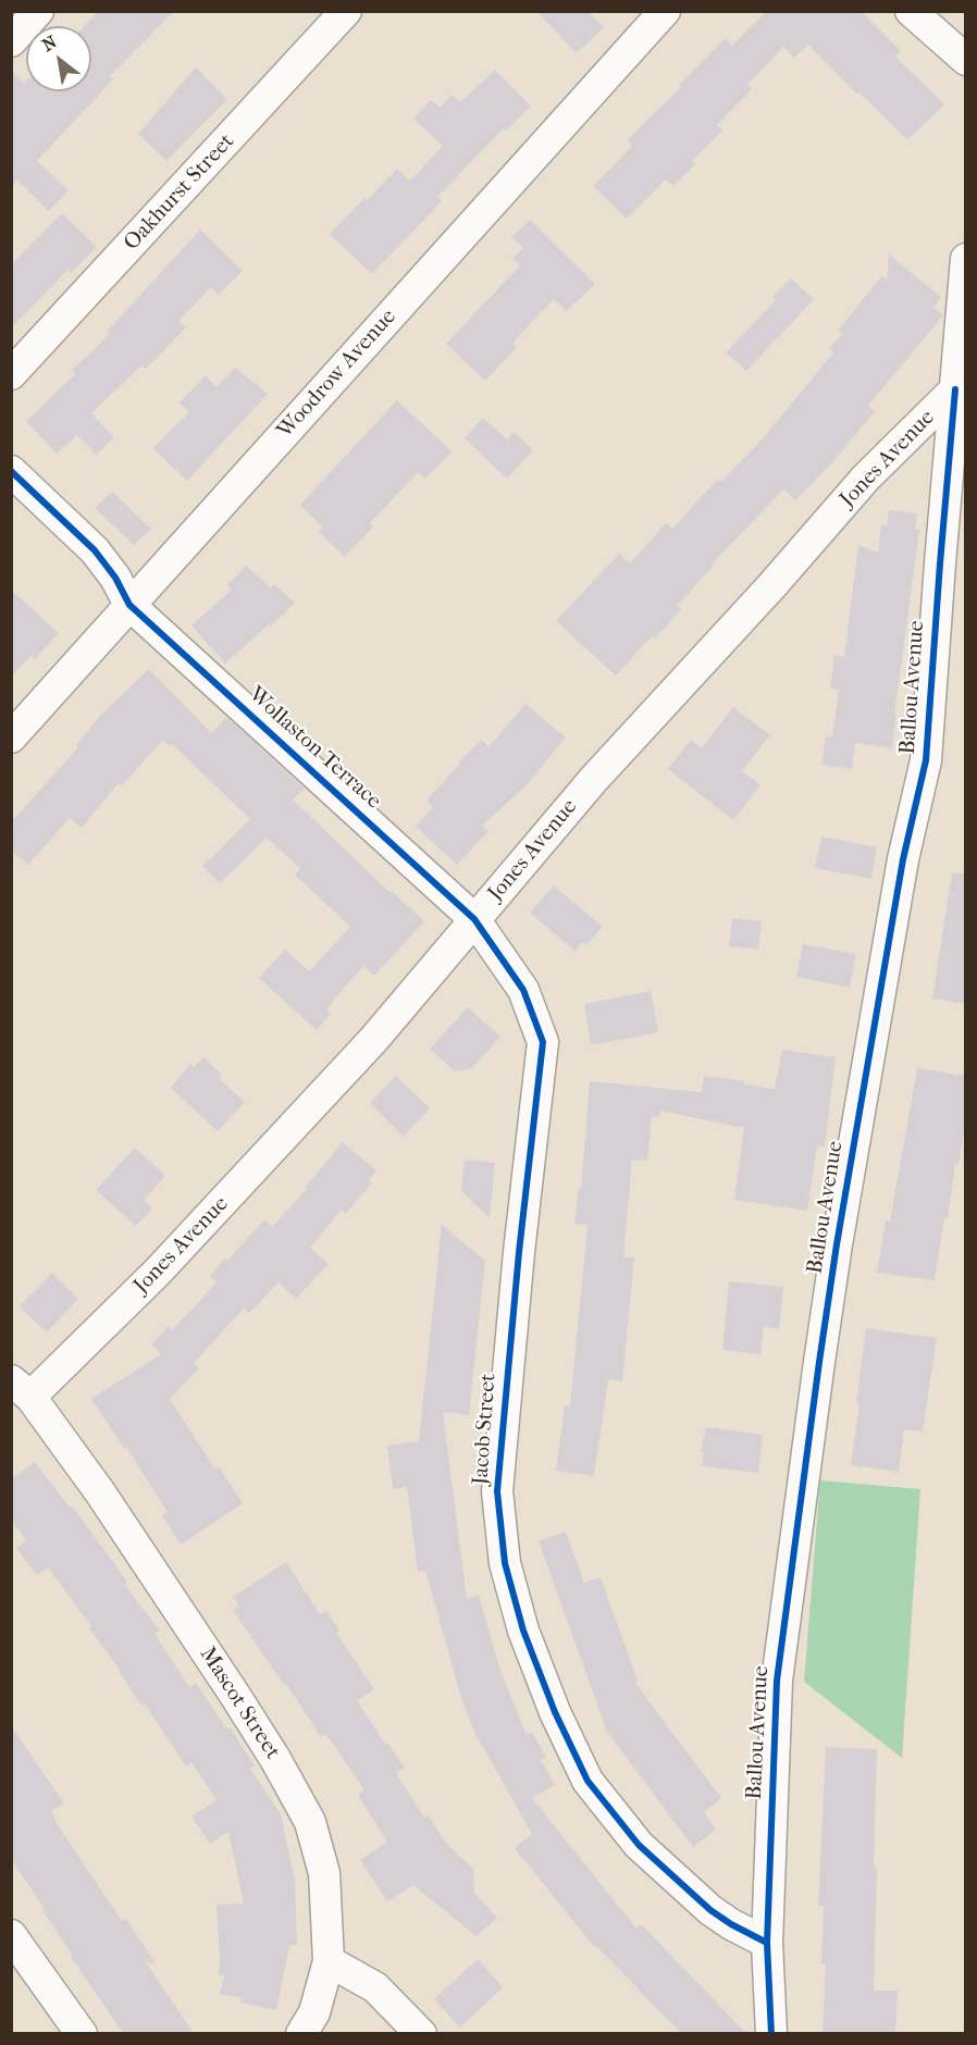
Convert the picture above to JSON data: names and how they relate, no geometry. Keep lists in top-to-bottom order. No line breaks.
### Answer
{"streets":{"street":["Oakhurst Street","Woodrow Avenue","Jones Avenue","Ballou Avenue","Wollaston Terrace","Jacob Street","Mascot Street"]},"crossings":[["Woodrow Avenue","Wollaston Terrace"],["Jones Avenue","Ballou Avenue"],["Jones Avenue","Wollaston Terrace"],["Jones Avenue","Jacob Street"],["Jones Avenue","Mascot Street"],["Ballou Avenue","Jacob Street"],["Wollaston Terrace","Jacob Street"]],"north":"top left"}
